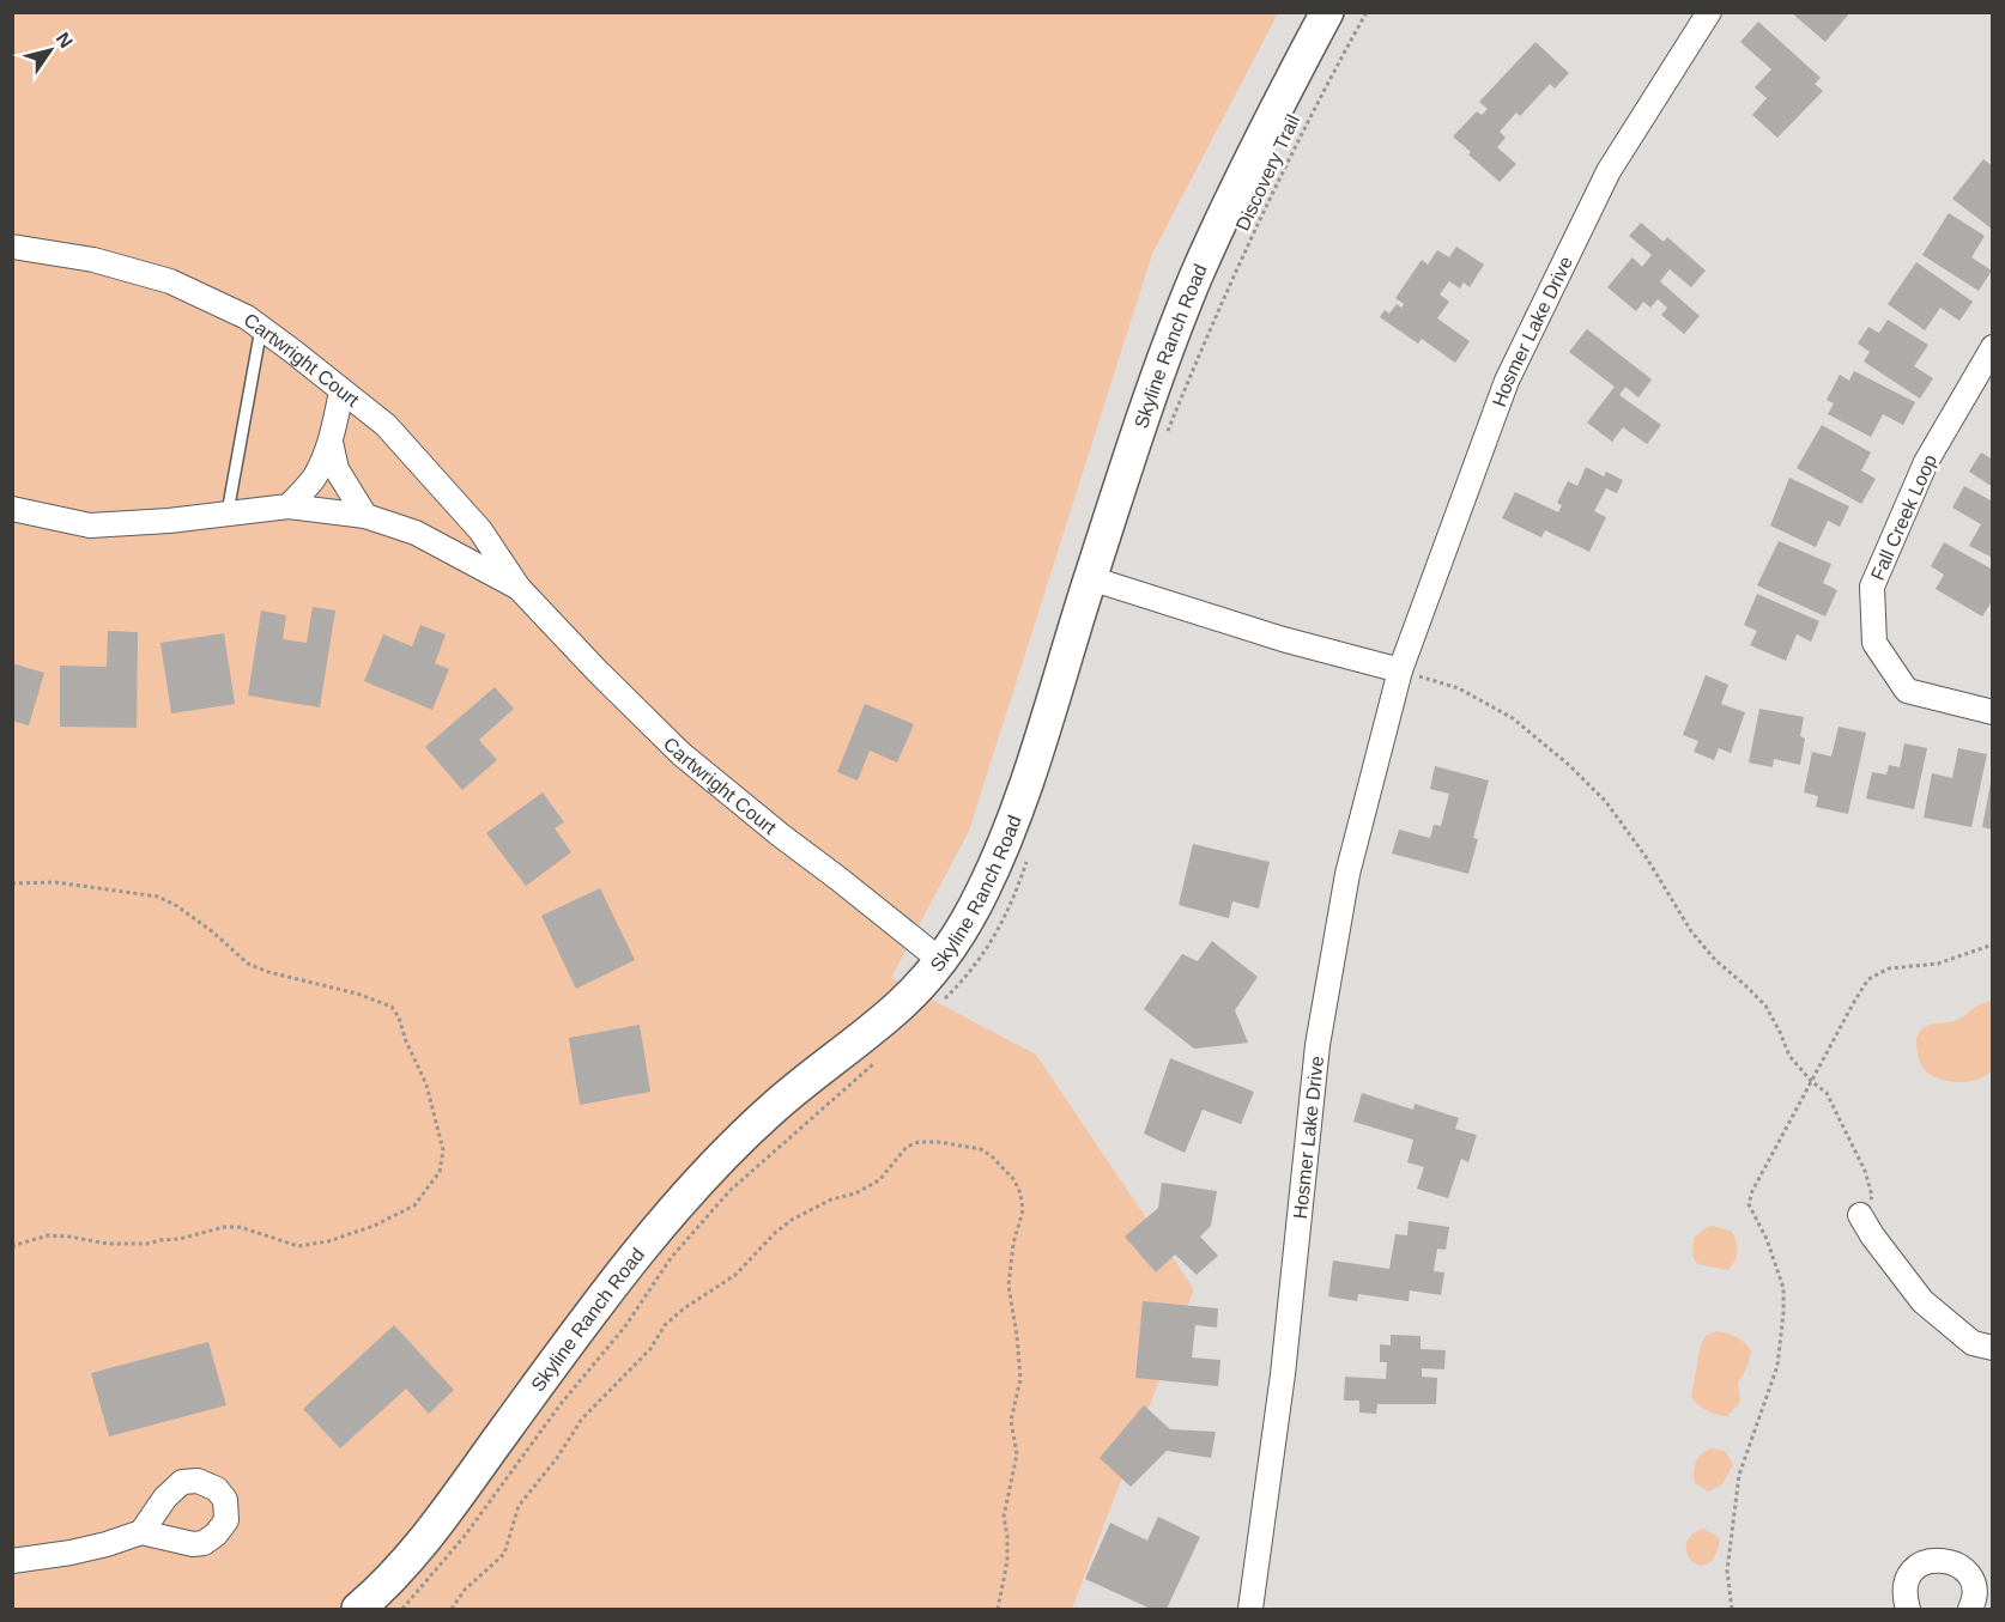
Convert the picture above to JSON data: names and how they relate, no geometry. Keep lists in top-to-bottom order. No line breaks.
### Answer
{"streets":{"street":["Hosmer Lake Drive","Skyline Ranch Road","Cartwright Court","Fall Creek Loop"],"path":["Discovery Trail"]},"crossings":[["Skyline Ranch Road","Cartwright Court"]],"north":"top right"}
